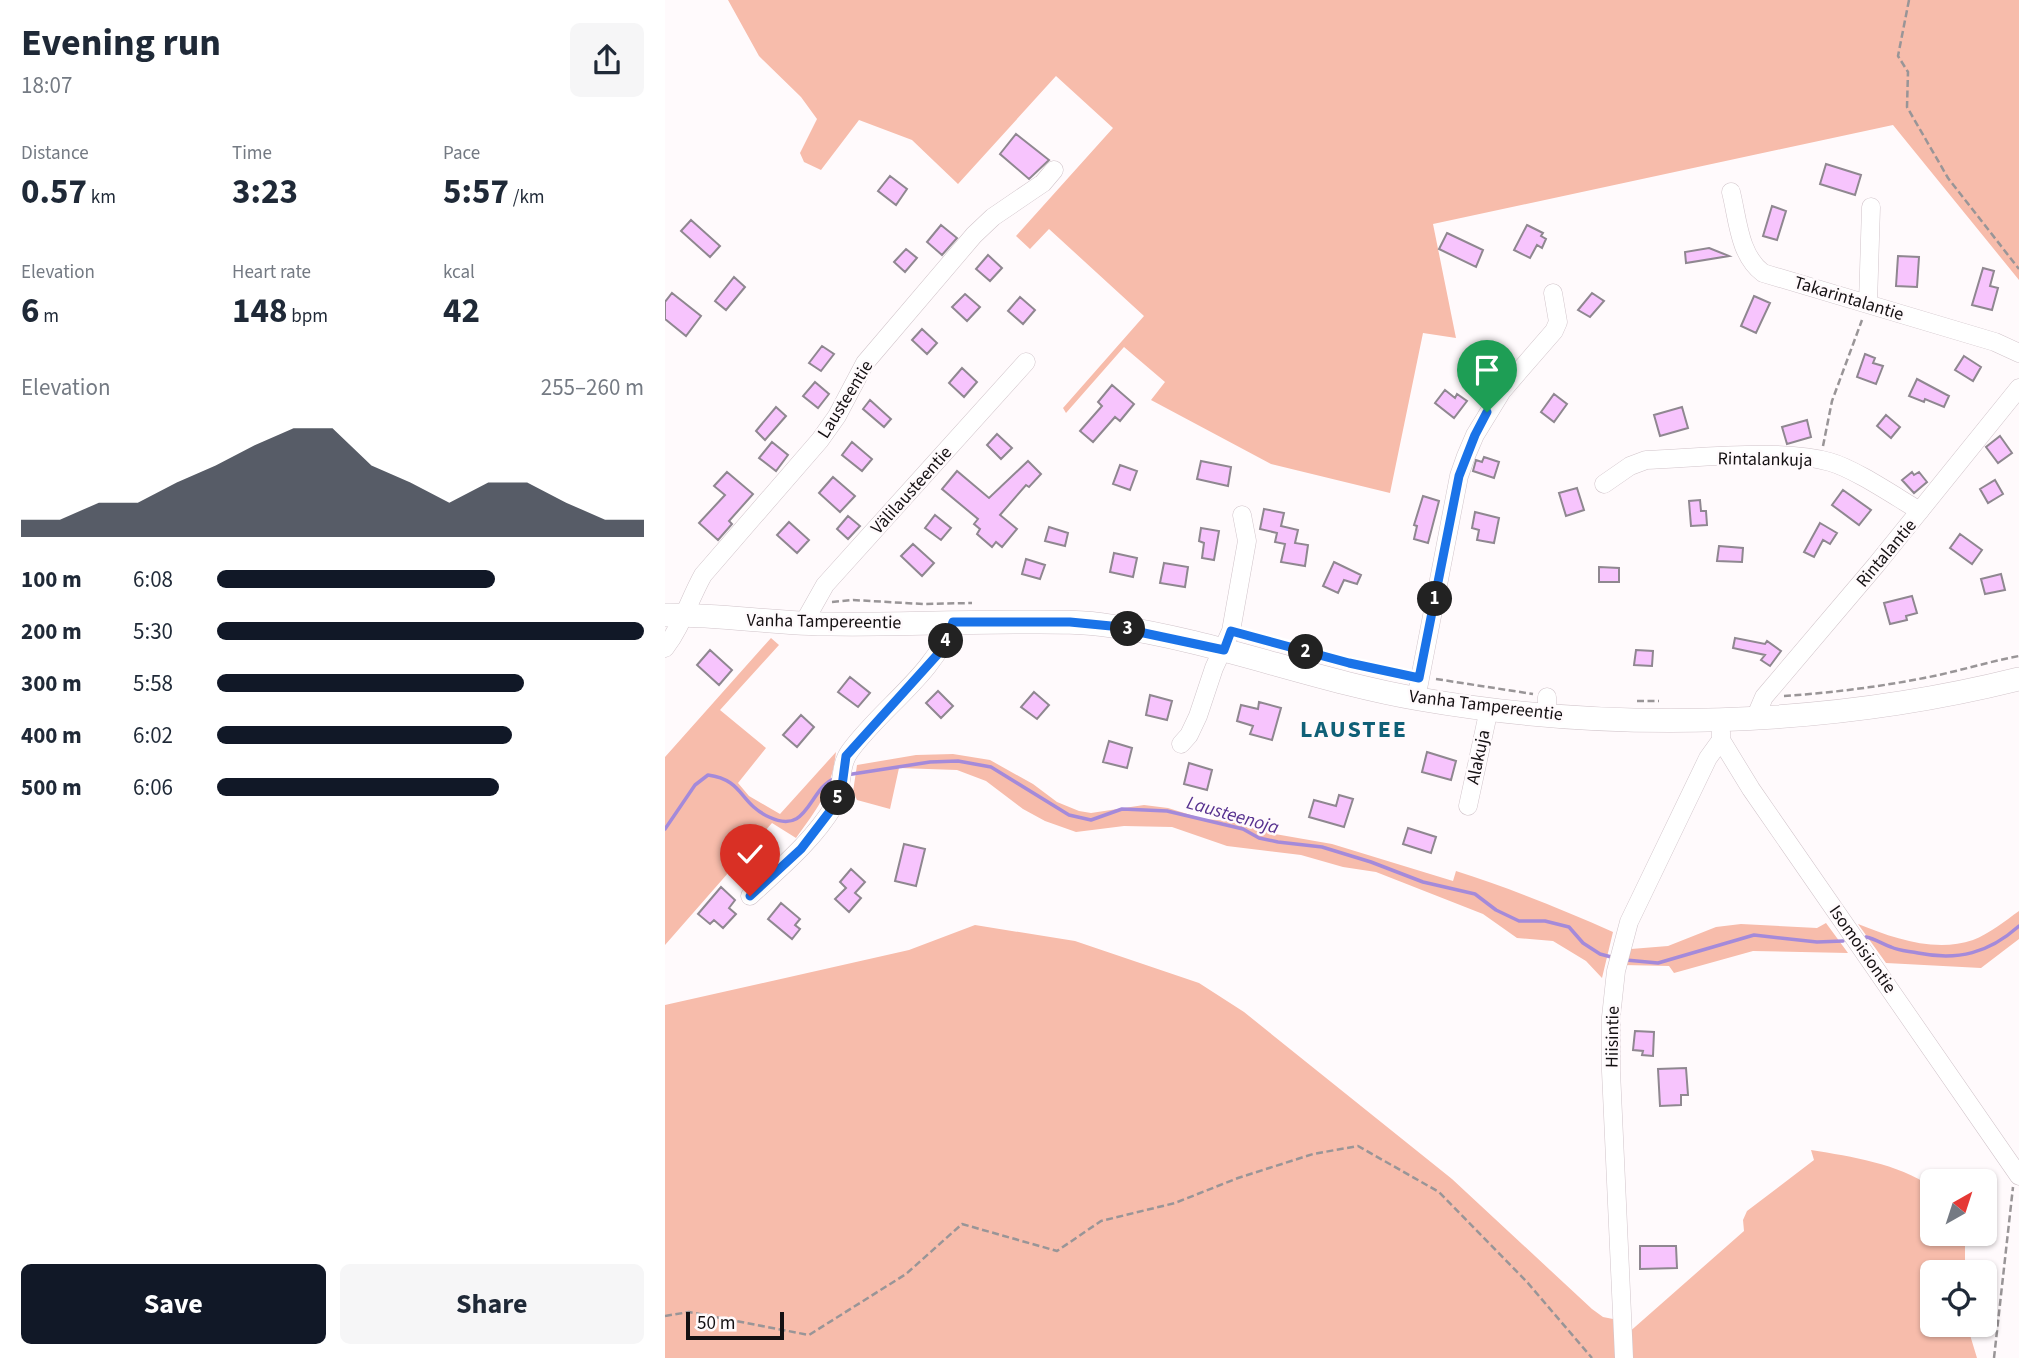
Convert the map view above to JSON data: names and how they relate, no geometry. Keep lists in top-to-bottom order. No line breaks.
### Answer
{"streets":{"main road":["Vanha Tampereentie"],"street":["Takarintalantie","Lausteentie","Rintalankuja","Välilausteentie","Rintalantie","Alakuja","Isomoisiontie","Hiisintie"]},"crossings":[["Lausteentie","Vanha Tampereentie"],["Rintalankuja","Rintalantie"],["Välilausteentie","Vanha Tampereentie"],["Rintalantie","Vanha Tampereentie"],["Vanha Tampereentie","Alakuja"],["Vanha Tampereentie","Isomoisiontie"],["Vanha Tampereentie","Hiisintie"],["Isomoisiontie","Hiisintie"]],"districts":["LAUSTEE"],"water":["Lausteenoja"],"scale_bar":"50 m","north":"top right","page":{"heading":["Evening run","18:07"],"stats":[["Distance","0.57 km"],["Time","3:23"],["Pace","5:57 /km"],["Elevation","6 m"],["Heart rate","148 bpm"],["kcal","42"]],"chart":["Elevation","255–260 m"],"list":[{"name":"100 m","note":"6:08"},{"name":"200 m","note":"5:30"},{"name":"300 m","note":"5:58"},{"name":"400 m","note":"6:02"},{"name":"500 m","note":"6:06"}],"pins":["1","3","4","2","5"],"buttons":["Save","Share"],"scale":"50 m"}}
